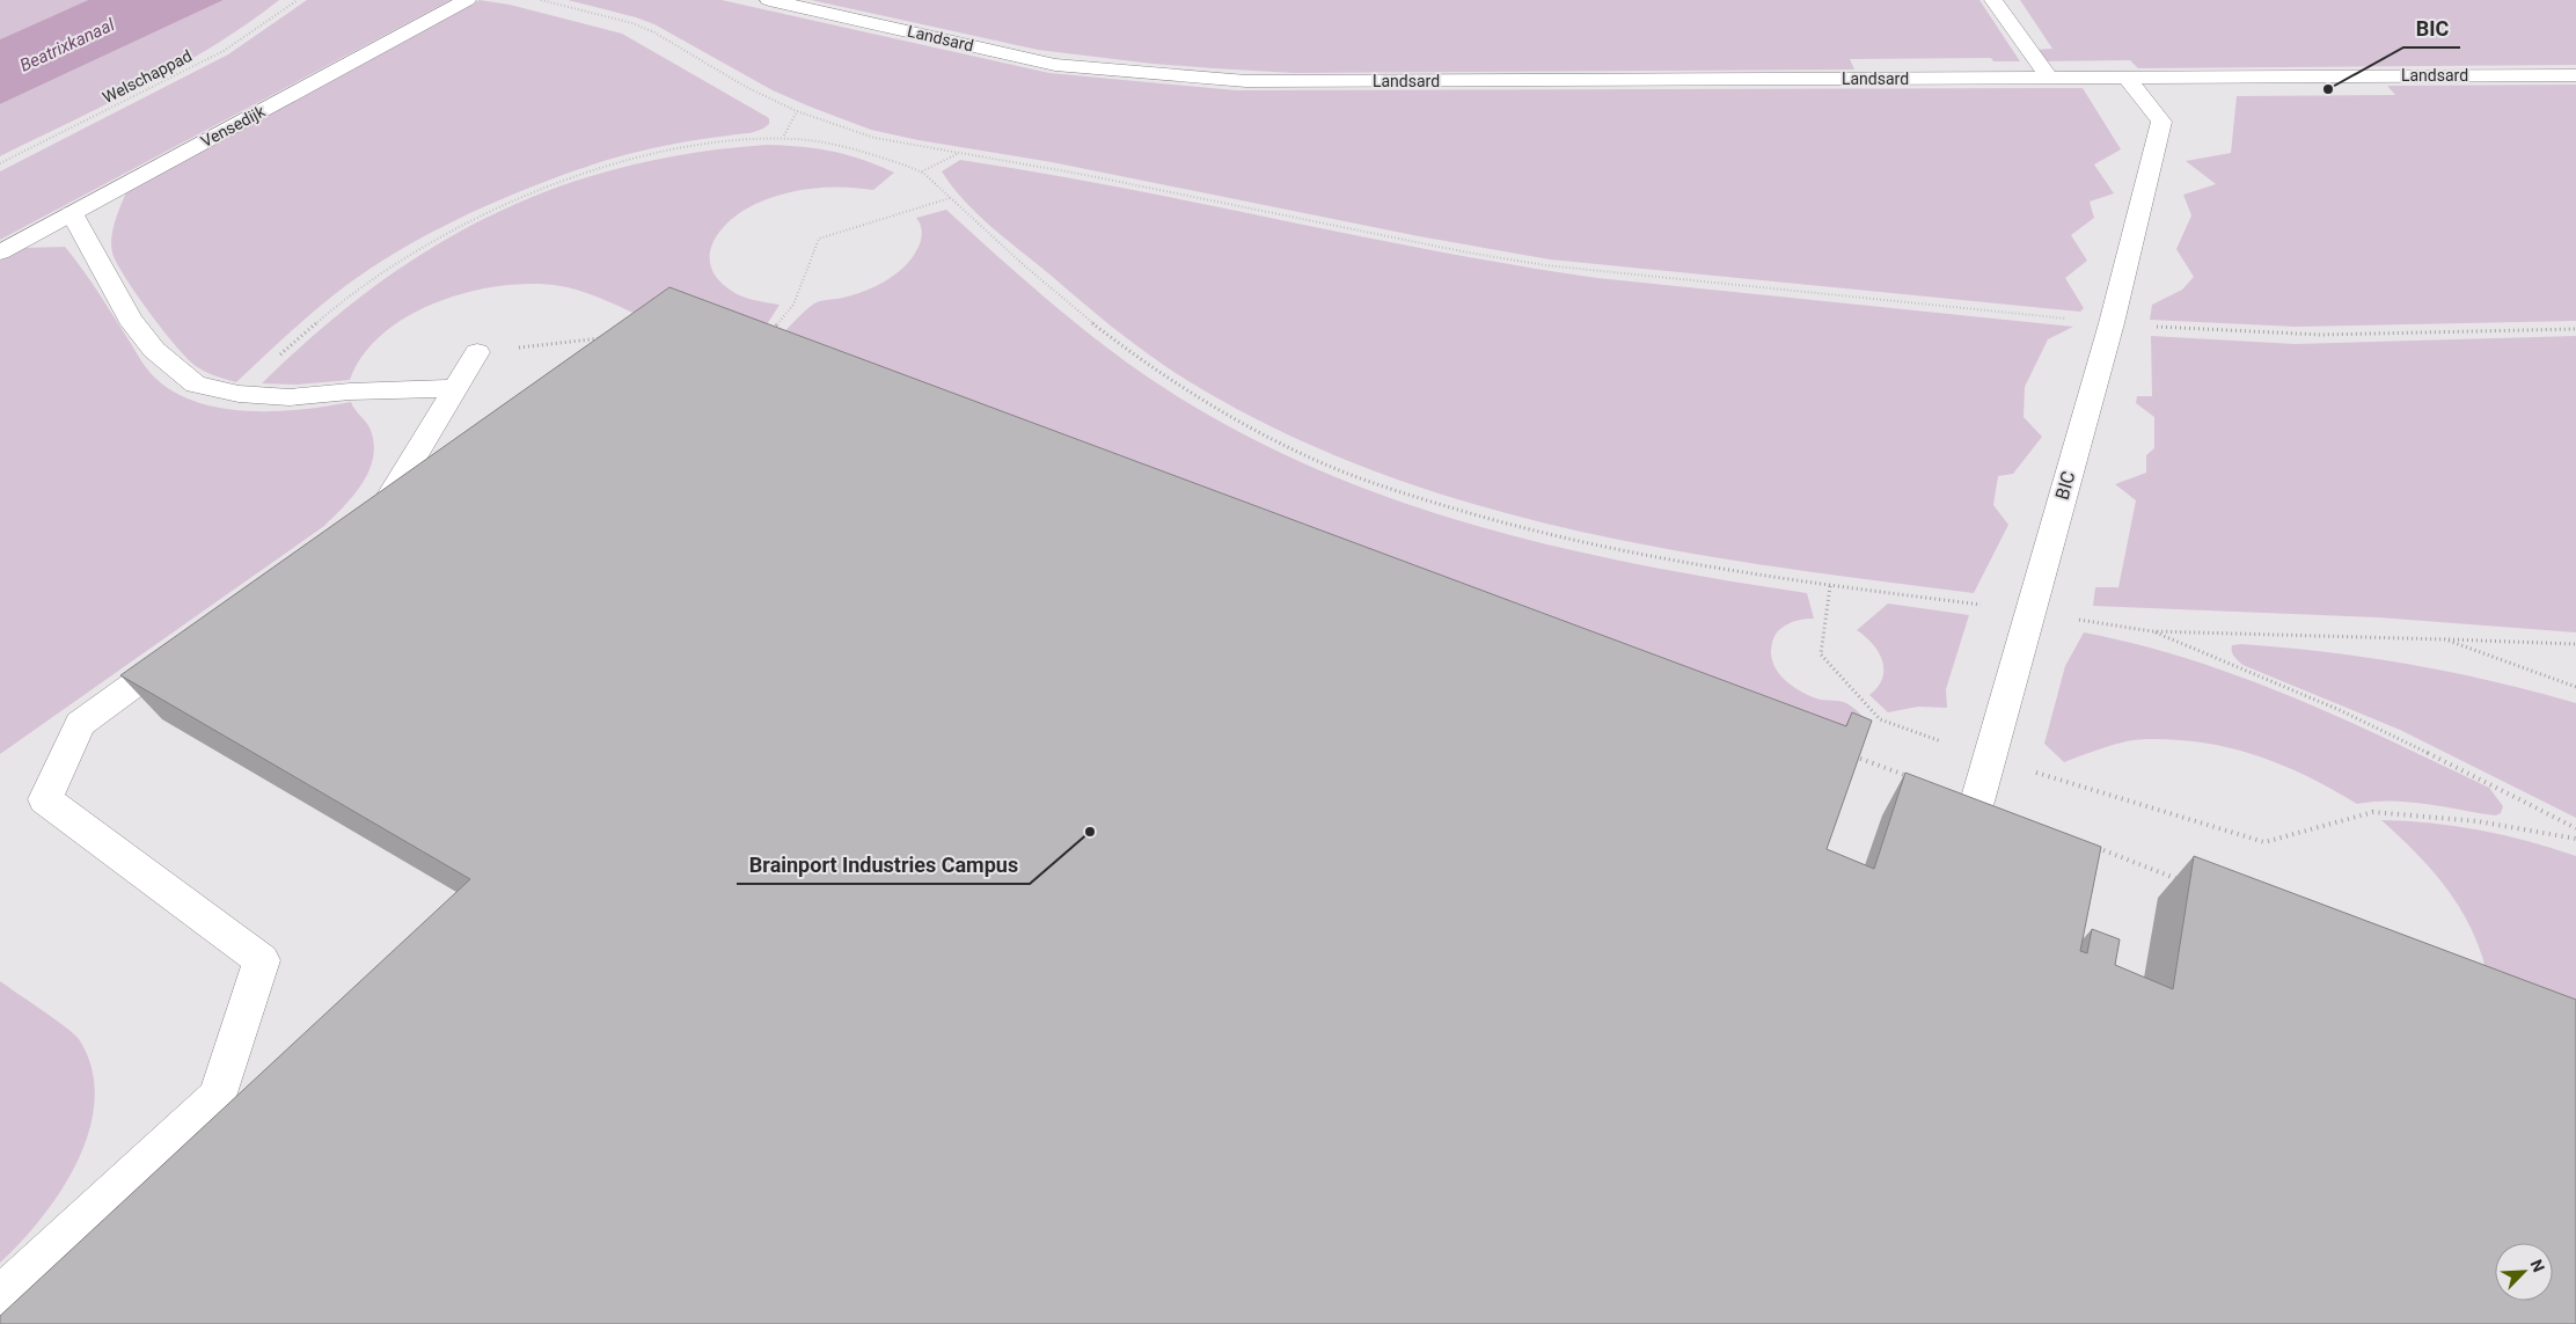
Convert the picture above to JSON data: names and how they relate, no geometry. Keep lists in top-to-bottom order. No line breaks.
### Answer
{"streets":{"street":["Landsard","Vensedijk","BIC"],"path":["Welschappad"]},"crossings":[["Landsard","BIC"]],"water":["Beatrixkanaal"],"places":["BIC","Brainport Industries Campus"],"north":"top right"}
